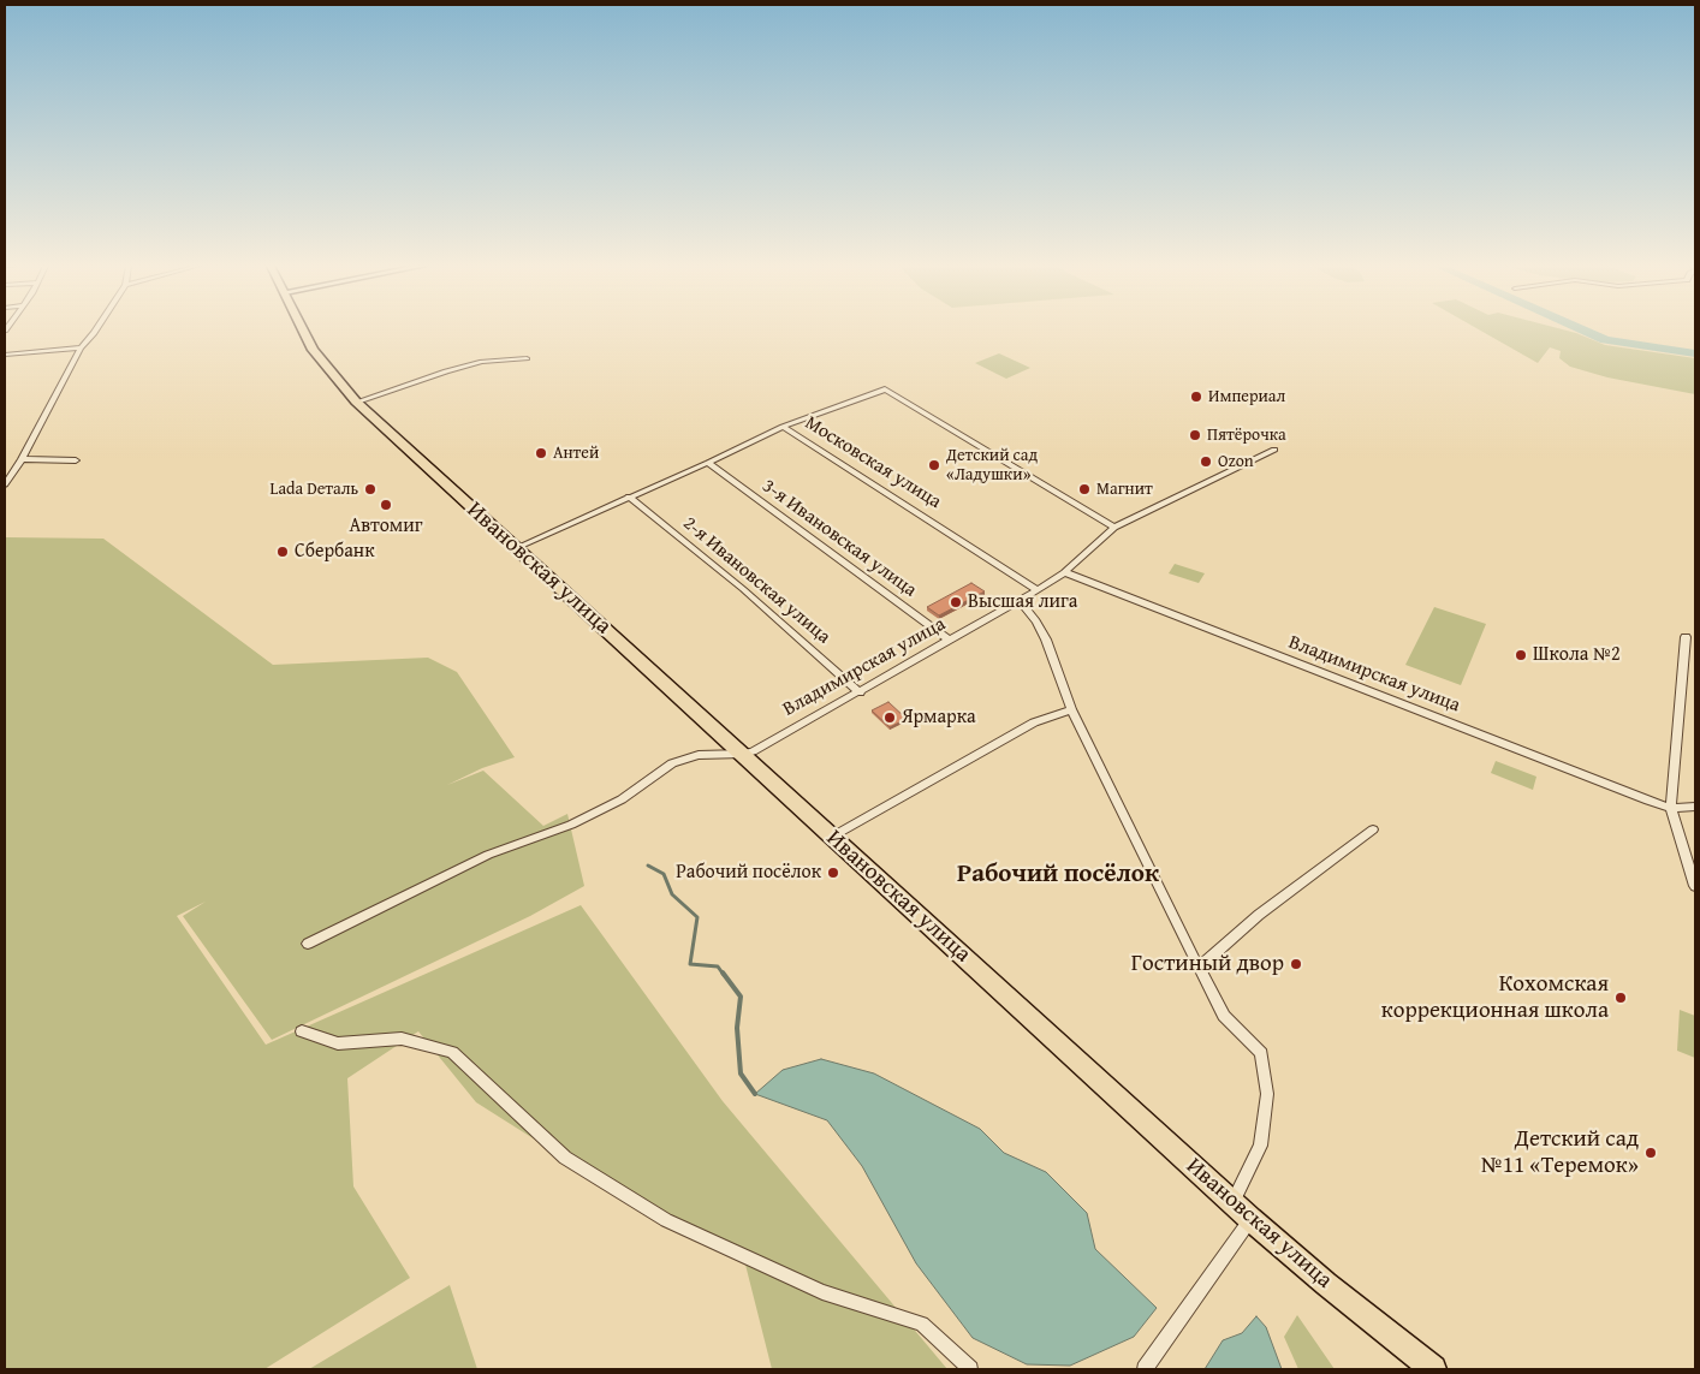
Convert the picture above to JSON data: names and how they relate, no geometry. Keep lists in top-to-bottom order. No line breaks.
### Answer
{"streets":{"main road":["Ивановская улица"],"street":["Московская улица","3-я Ивановская улица","2-я Ивановская улица","Владимирская улица"]},"crossings":[["Московская улица","3-я Ивановская улица"],["Московская улица","Ивановская улица"],["Московская улица","2-я Ивановская улица"],["Московская улица","Владимирская улица"],["3-я Ивановская улица","Владимирская улица"],["Ивановская улица","Владимирская улица"],["2-я Ивановская улица","Владимирская улица"]],"districts":["Рабочий посёлок"],"places":["Империал","Пятёрочка","Антей","Ozon","Детский сад «Ладушки»","Lada Dеталь","Магнит","Автомиг","Сбербанк","Высшая лига","Школа №2","Ярмарка","Рабочий посёлок","Гостиный двор","Кохомская коррекционная школа","Детский сад №11 «Теремок»"]}
